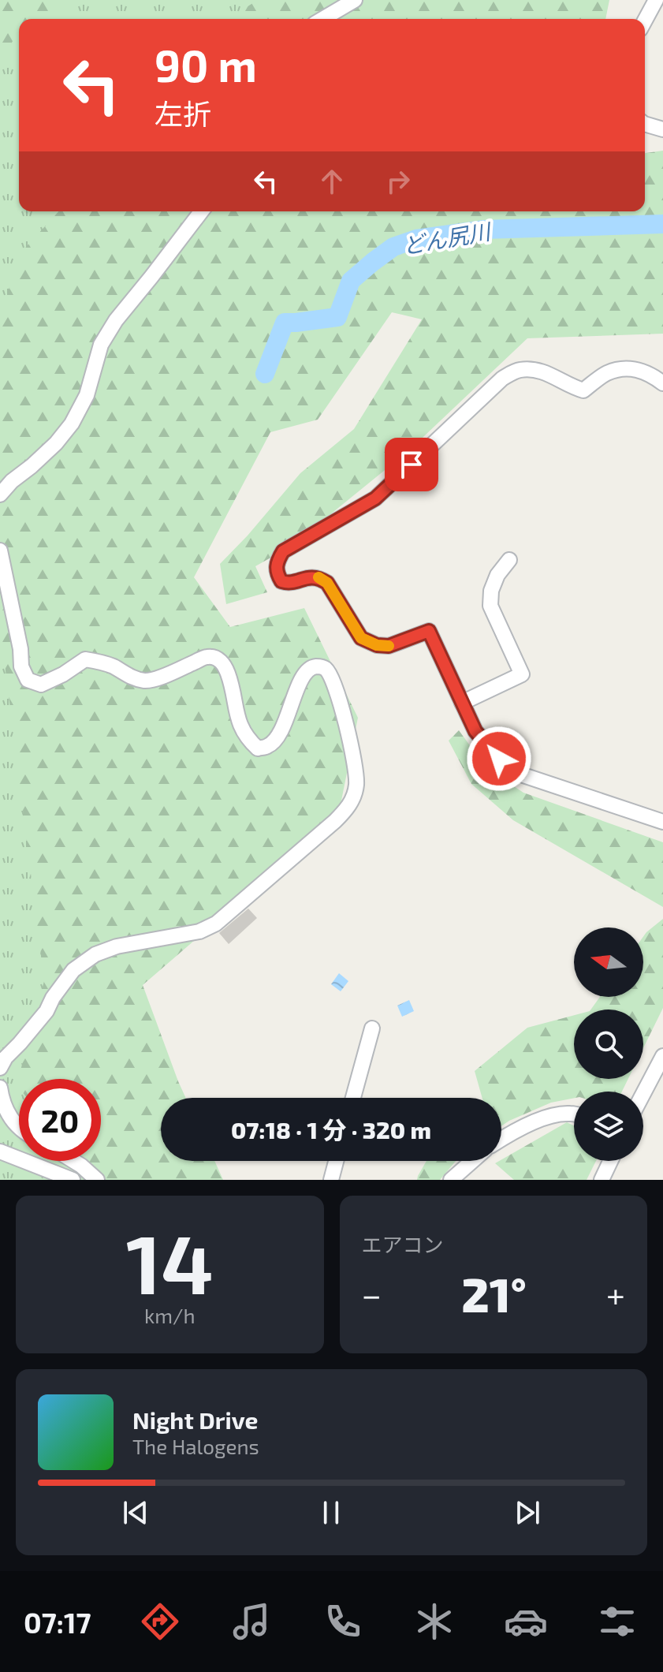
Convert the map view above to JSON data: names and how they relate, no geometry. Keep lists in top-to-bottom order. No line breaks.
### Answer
{"water":["どん尻川"],"north":"left","page":{"turn":["90 m","左折"],"limit":"20","trip":"07:18 · 1 分 · 320 m","tile":[["14","km/h"],"エアコン"],"heat":["−","21°","+"],"song":["Night Drive","The Halogens"],"tabs":"07:17"}}
